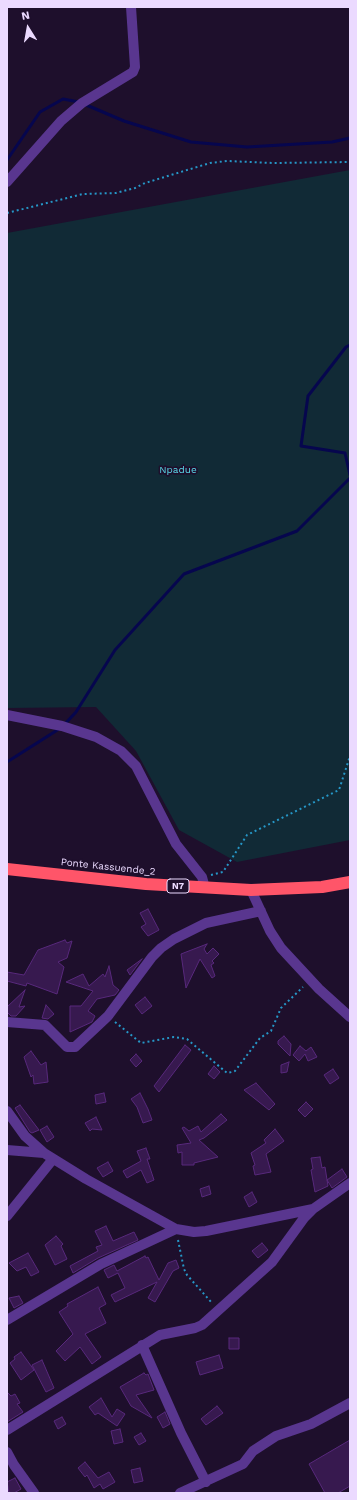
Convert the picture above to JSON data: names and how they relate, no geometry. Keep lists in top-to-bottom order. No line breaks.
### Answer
{"streets":{"highway":["Ponte Kassuende_2","N7"]},"parks":["Npadue"],"north":"top"}
